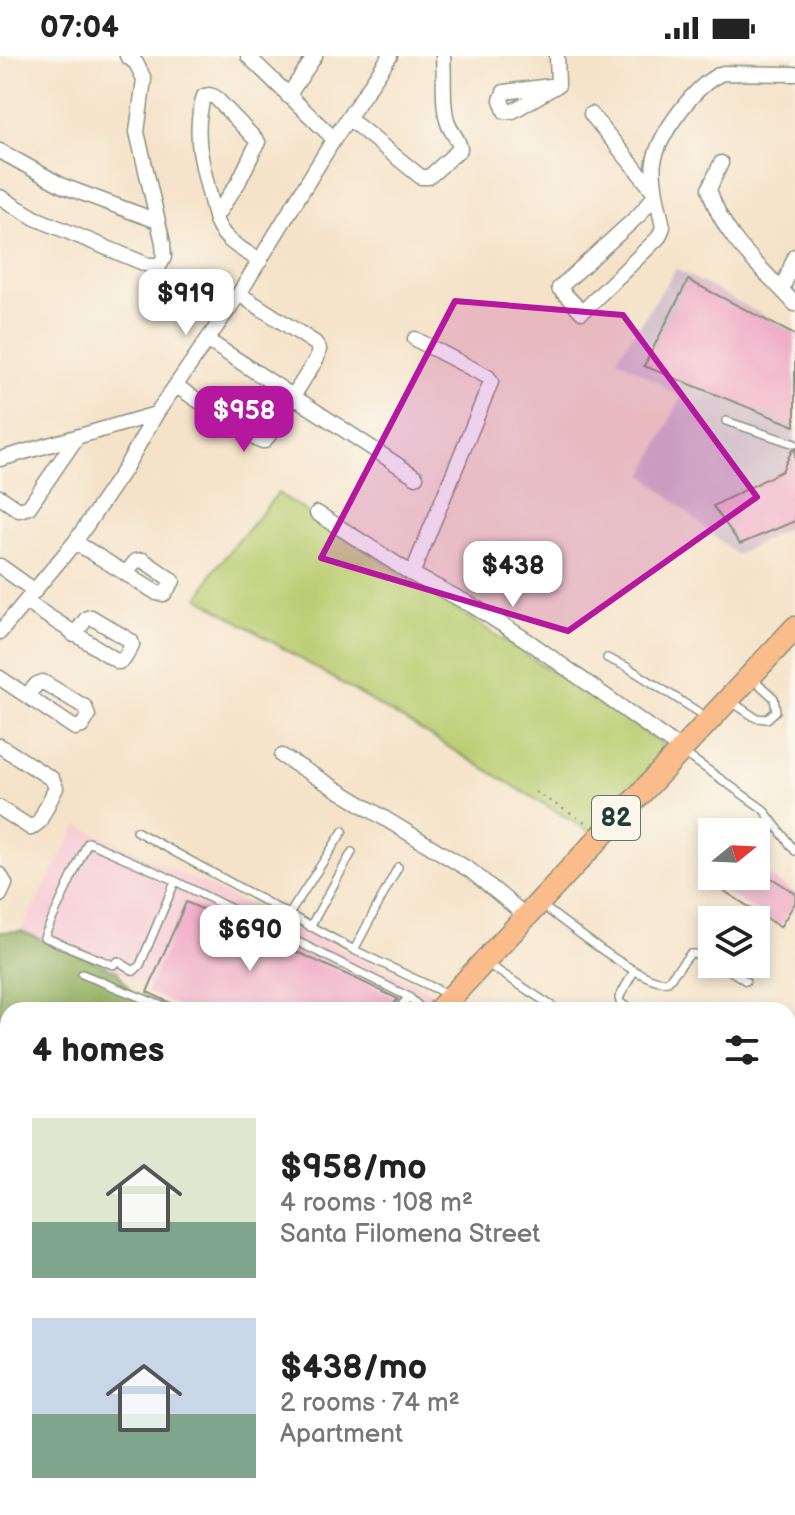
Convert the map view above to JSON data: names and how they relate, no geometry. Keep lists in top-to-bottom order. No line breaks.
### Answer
{"streets":{"main road":["82"]},"north":"right","page":{"status":"07:04","price":["$919","$958","$438","$690"],"heading":"4 homes","list":[{"name":"$958/mo","note":"4 rooms · 108 m² · Santa Filomena Street"},{"name":"$438/mo","note":"2 rooms · 74 m² · Apartment"}]}}
